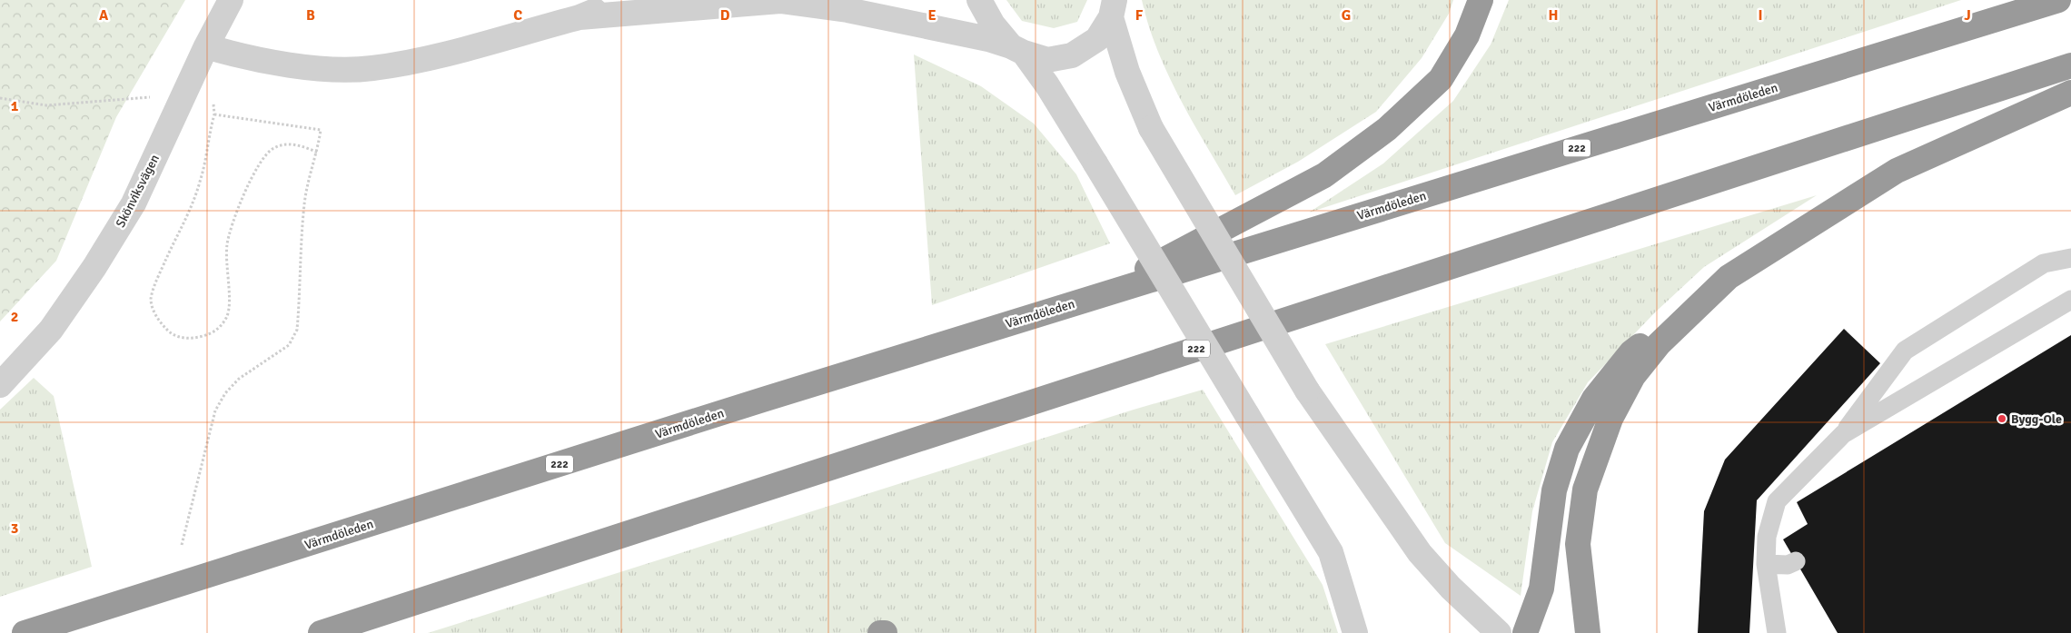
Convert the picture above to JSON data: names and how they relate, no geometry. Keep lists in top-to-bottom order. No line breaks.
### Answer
{"streets":{"highway":["Värmdöleden","222"],"street":["Skönviksvägen"]},"places":["Bygg-Ole"],"grid":{"columns":["A","B","C","D","E","F","G","H","I","J"],"rows":["1","2","3"]}}
